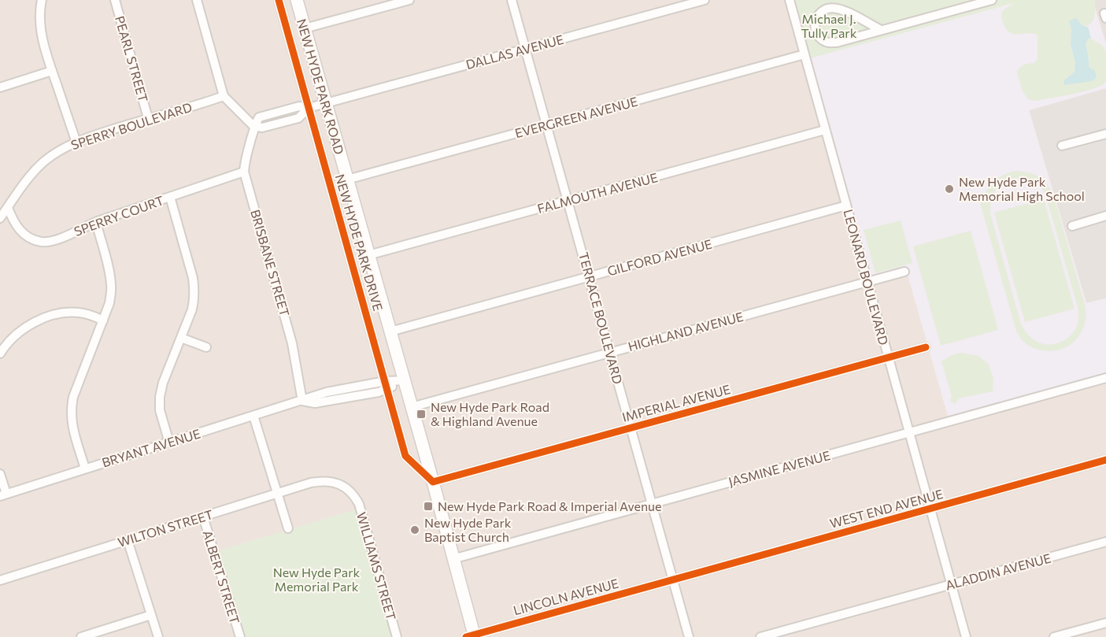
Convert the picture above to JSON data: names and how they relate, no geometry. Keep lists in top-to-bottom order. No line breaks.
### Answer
{"streets":{"main road":["NEW HYDE PARK ROAD"],"street":["DALLAS AVENUE","PEARL STREET","EVERGREEN AVENUE","SPERRY BOULEVARD","FALMOUTH AVENUE","SPERRY COURT","NEW HYDE PARK DRIVE","GILFORD AVENUE","BRISBANE STREET","LEONARD BOULEVARD","TERRACE BOULEVARD","HIGHLAND AVENUE","IMPERIAL AVENUE","BRYANT AVENUE","JASMINE AVENUE","WEST END AVENUE","WILTON STREET","WILLIAMS STREET","ALADDIN AVENUE","ALBERT STREET","LINCOLN AVENUE"]},"crossings":[["DALLAS AVENUE","NEW HYDE PARK ROAD"],["DALLAS AVENUE","TERRACE BOULEVARD"],["PEARL STREET","SPERRY BOULEVARD"],["NEW HYDE PARK ROAD","EVERGREEN AVENUE"],["NEW HYDE PARK ROAD","FALMOUTH AVENUE"],["NEW HYDE PARK ROAD","NEW HYDE PARK DRIVE"],["NEW HYDE PARK ROAD","GILFORD AVENUE"],["NEW HYDE PARK ROAD","HIGHLAND AVENUE"],["NEW HYDE PARK ROAD","IMPERIAL AVENUE"],["NEW HYDE PARK ROAD","BRYANT AVENUE"],["NEW HYDE PARK ROAD","JASMINE AVENUE"],["NEW HYDE PARK ROAD","LINCOLN AVENUE"],["EVERGREEN AVENUE","LEONARD BOULEVARD"],["EVERGREEN AVENUE","TERRACE BOULEVARD"],["SPERRY BOULEVARD","SPERRY COURT"],["FALMOUTH AVENUE","LEONARD BOULEVARD"],["FALMOUTH AVENUE","TERRACE BOULEVARD"],["SPERRY COURT","BRISBANE STREET"],["NEW HYDE PARK DRIVE","IMPERIAL AVENUE"],["NEW HYDE PARK DRIVE","BRYANT AVENUE"],["GILFORD AVENUE","LEONARD BOULEVARD"],["GILFORD AVENUE","TERRACE BOULEVARD"],["BRISBANE STREET","BRYANT AVENUE"],["LEONARD BOULEVARD","HIGHLAND AVENUE"],["LEONARD BOULEVARD","IMPERIAL AVENUE"],["LEONARD BOULEVARD","JASMINE AVENUE"],["LEONARD BOULEVARD","WEST END AVENUE"],["LEONARD BOULEVARD","ALADDIN AVENUE"],["TERRACE BOULEVARD","HIGHLAND AVENUE"],["TERRACE BOULEVARD","IMPERIAL AVENUE"],["TERRACE BOULEVARD","JASMINE AVENUE"],["TERRACE BOULEVARD","WEST END AVENUE"],["TERRACE BOULEVARD","LINCOLN AVENUE"],["WEST END AVENUE","LINCOLN AVENUE"],["WILTON STREET","WILLIAMS STREET"],["WILTON STREET","ALBERT STREET"]],"parks":["Michael J. Tully Park","New Hyde Park Memorial Park"],"places":{"other":["New Hyde Park Memorial High School","New Hyde Park Baptist Church"],"transit":["New Hyde Park Road & Highland Avenue","New Hyde Park Road & Imperial Avenue"]}}
